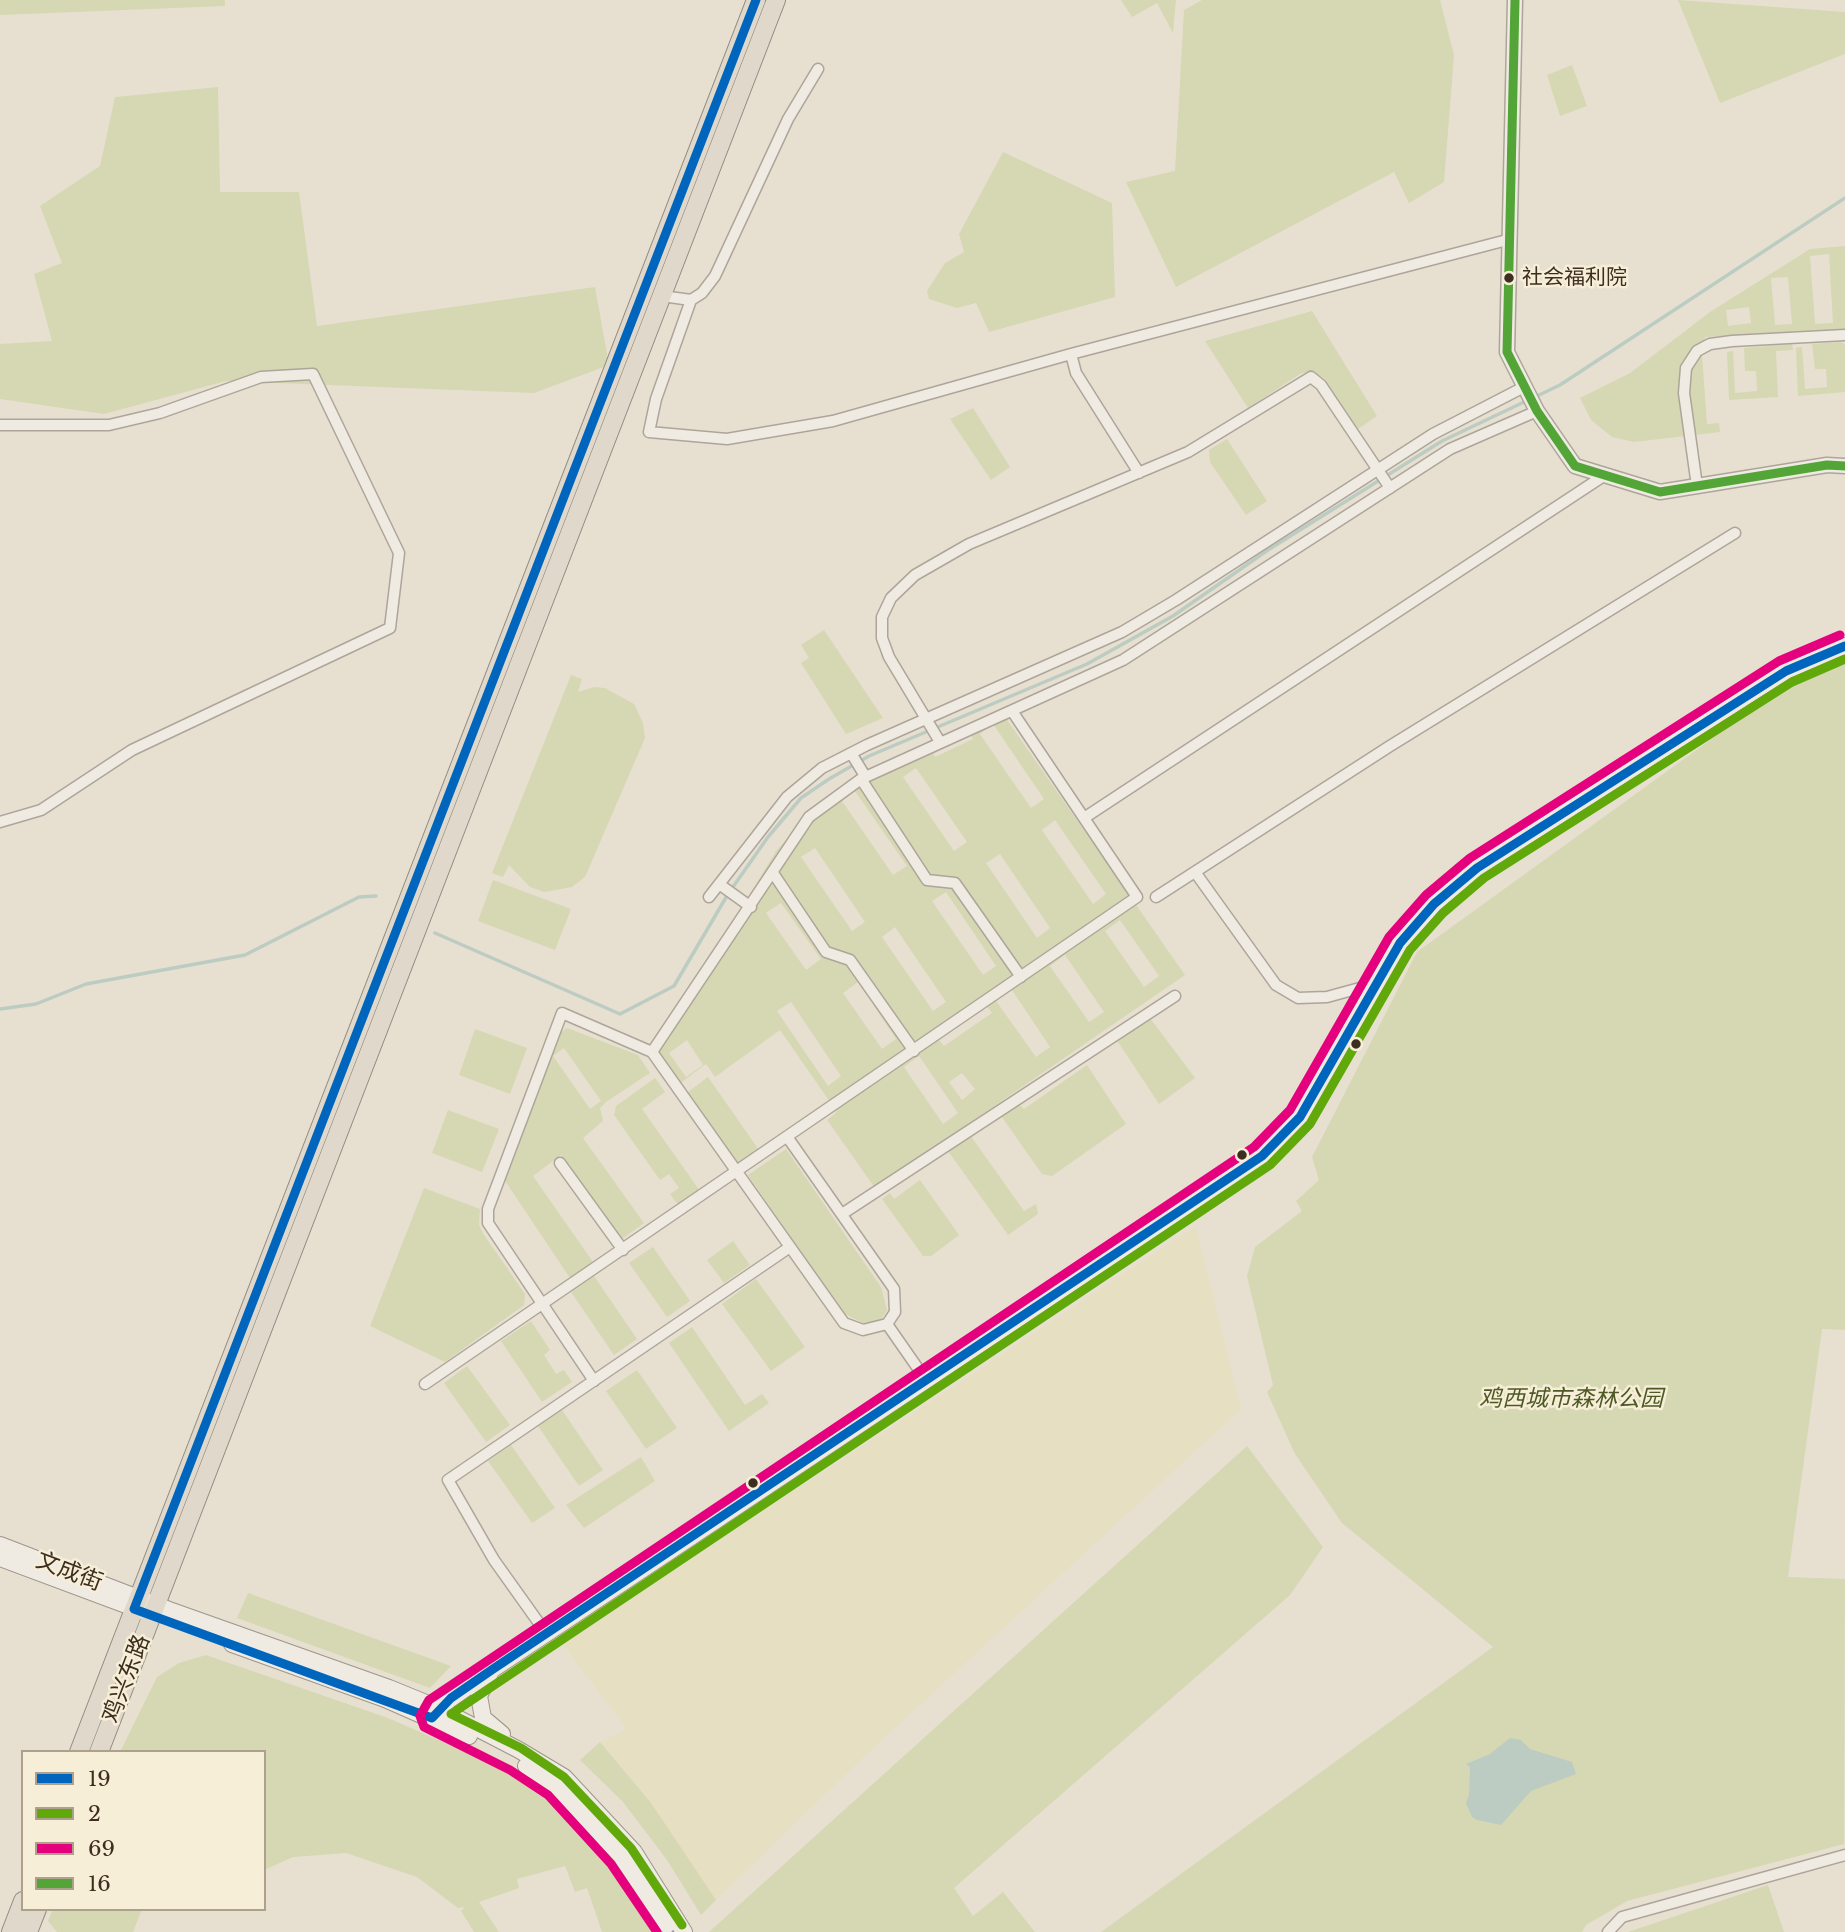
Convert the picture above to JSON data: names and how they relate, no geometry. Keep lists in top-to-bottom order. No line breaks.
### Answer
{"streets":{"highway":["鸡兴东路"],"main road":["文成街"]},"crossings":[["文成街","鸡兴东路"]],"parks":["鸡西城市森林公园"],"places":["社会福利院"],"lines":["transit line 19","transit line 16","transit line 69","transit line 2"],"legend":["19","2","69","16"]}
